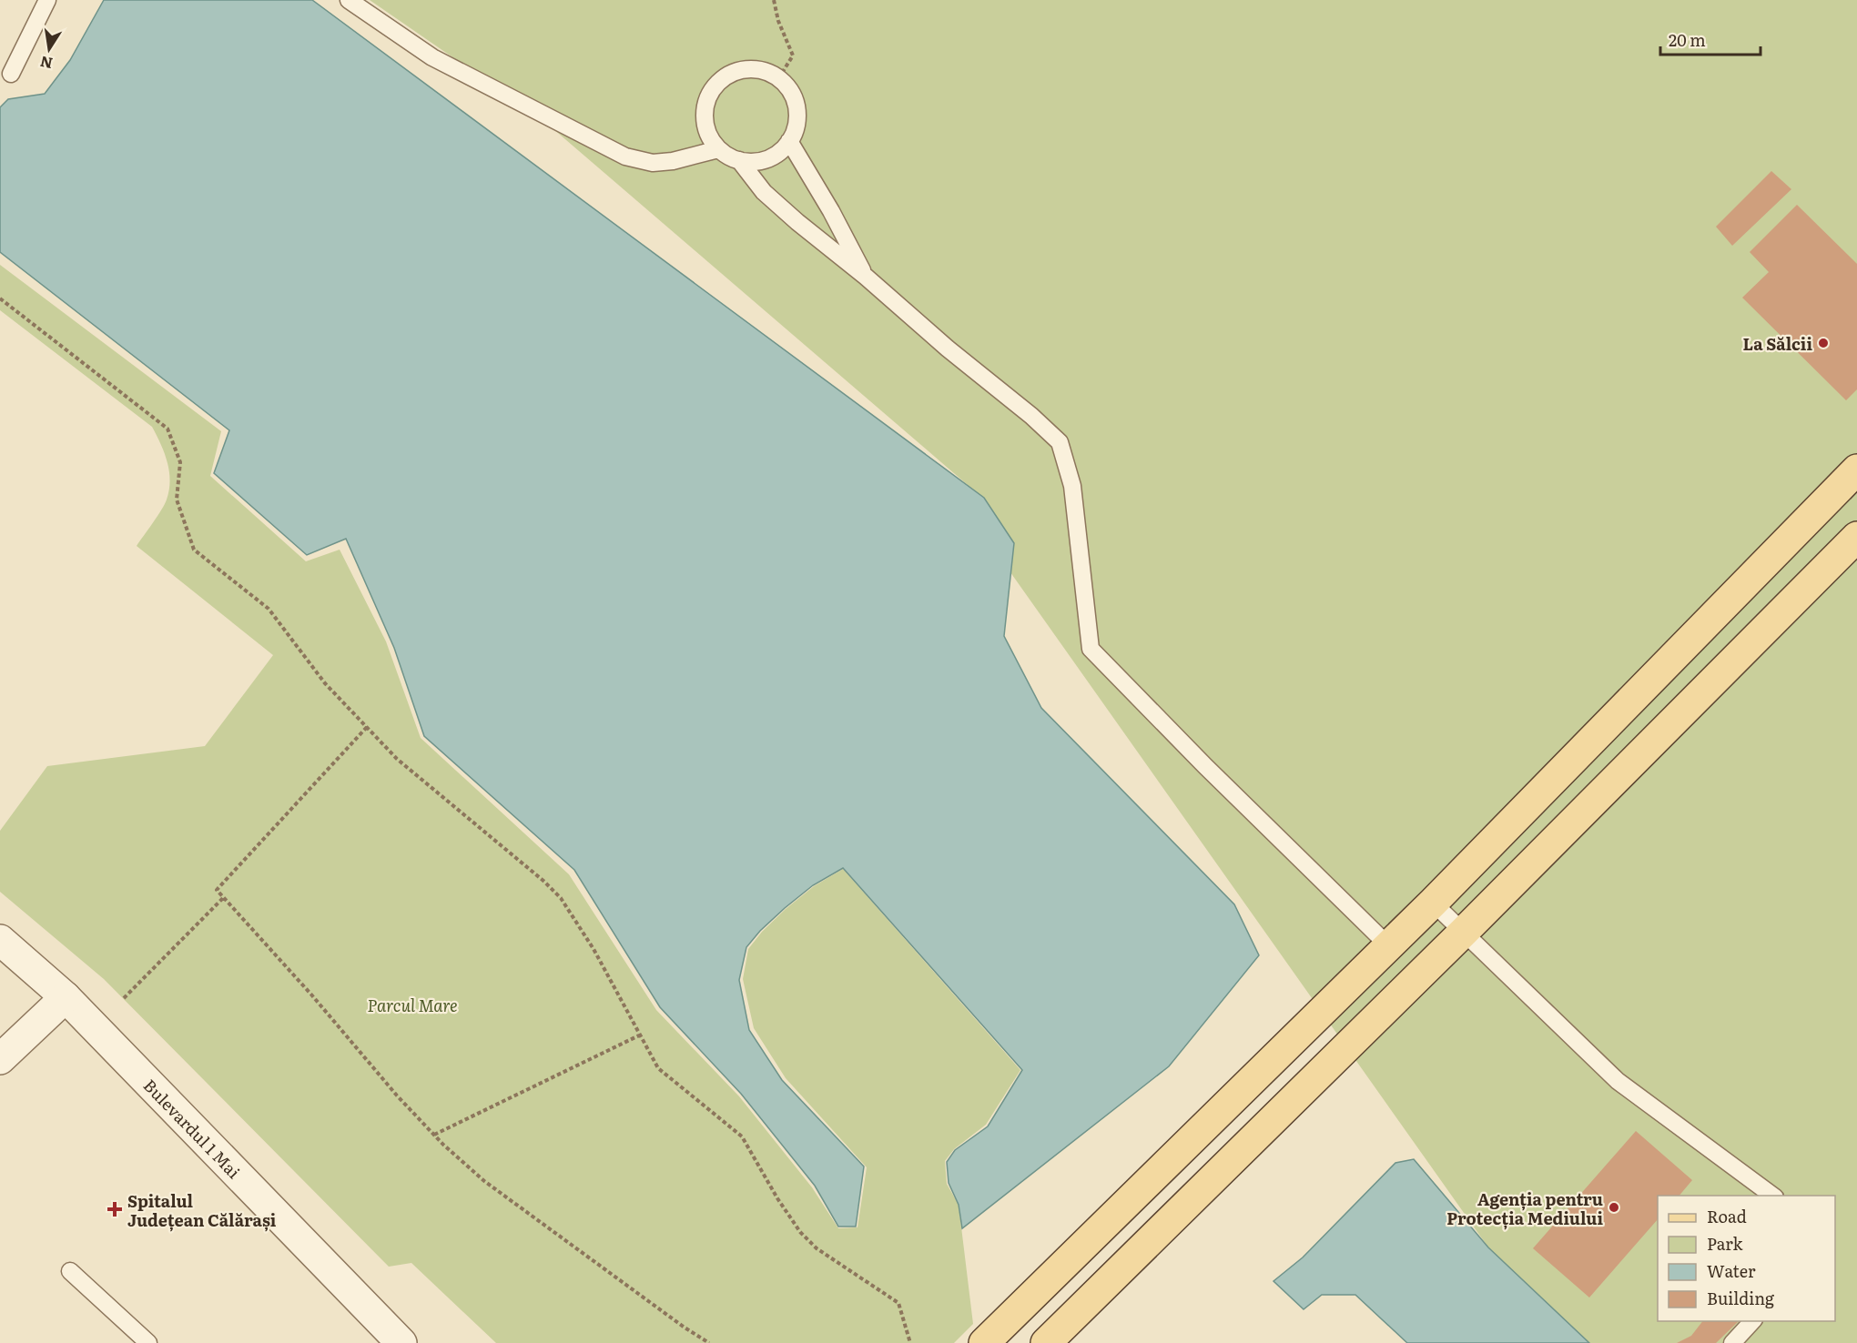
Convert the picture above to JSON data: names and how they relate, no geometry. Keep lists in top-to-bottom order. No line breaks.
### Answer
{"streets":{"street":["Bulevardul 1 Mai"]},"parks":["Parcul Mare"],"places":{"other":["La Sălcii","Agenția pentru Protecția Mediului"],"health":["Spitalul Județean Călărași"]},"legend":["Road","Park","Water","Building"],"scale_bar":"20 m","north":"bottom"}
